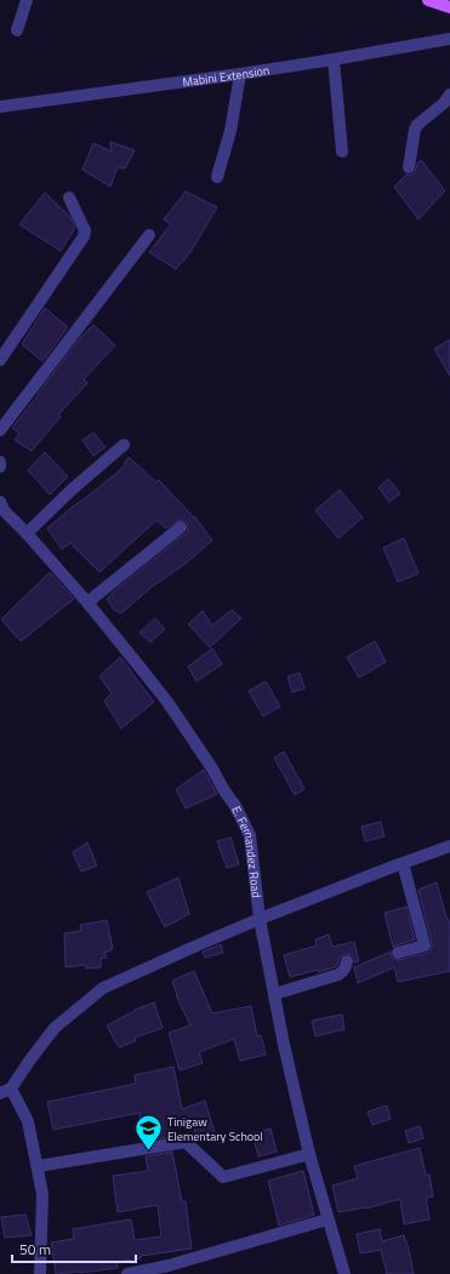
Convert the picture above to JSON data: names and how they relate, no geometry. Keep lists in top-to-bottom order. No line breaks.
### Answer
{"streets":{"street":["Mabini Extension","E. Fernandez Road"]},"places":{"school or university":["Tinigaw Elementary School"]},"scale_bar":"50 m"}
